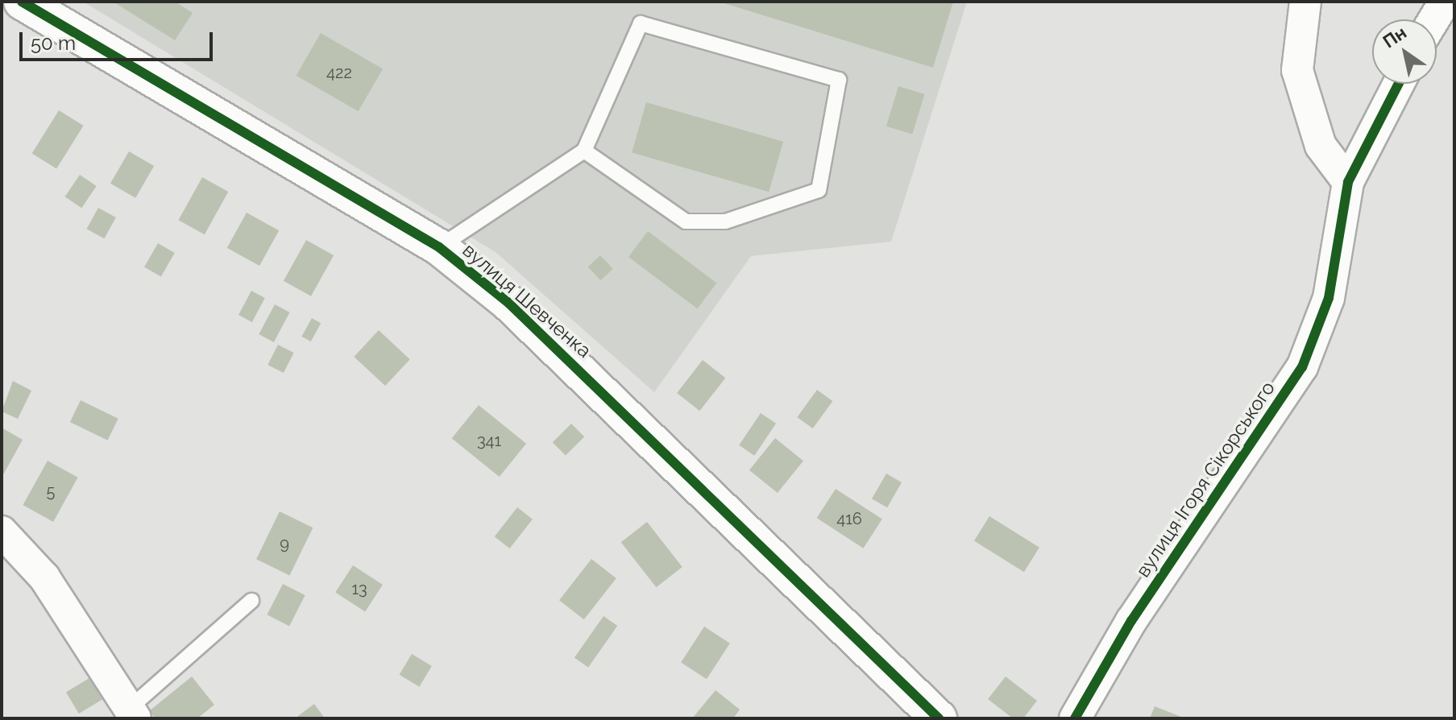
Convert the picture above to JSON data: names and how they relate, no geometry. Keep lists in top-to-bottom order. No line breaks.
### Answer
{"streets":{"street":["вулиця Шевченка","вулиця Ігоря Сікорського"]},"house_numbers":["422","341","5","416","9","13"],"scale_bar":"50 m","north":"top left"}
